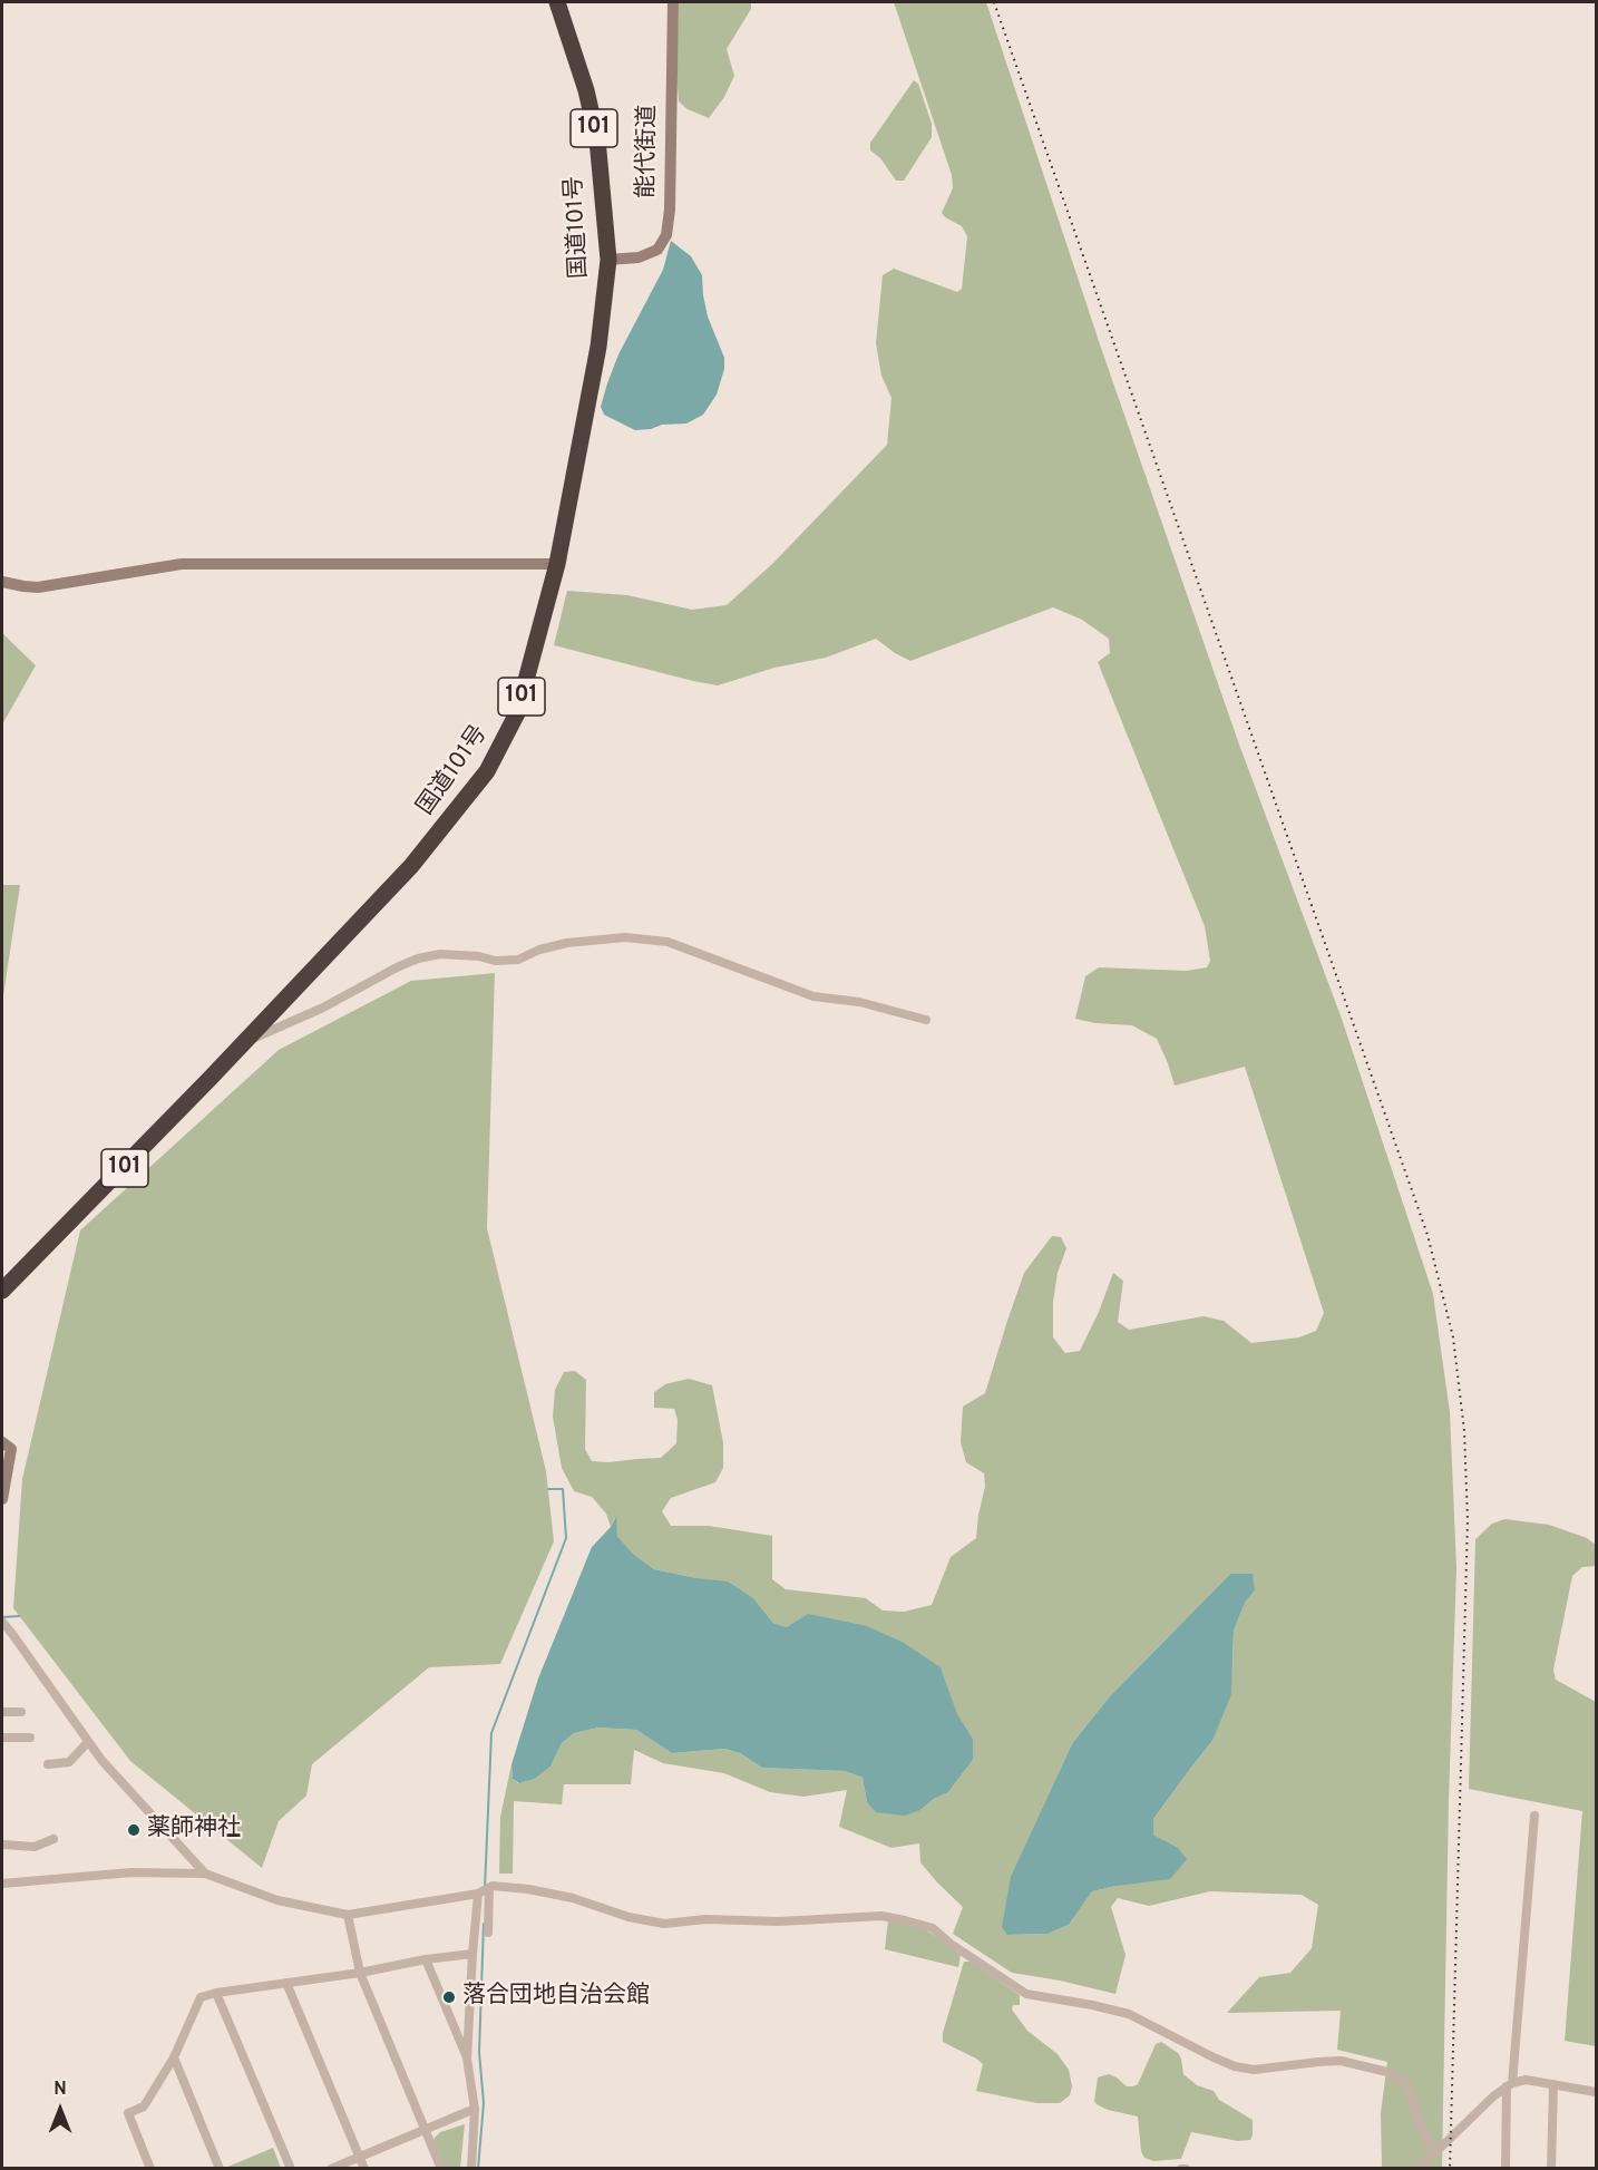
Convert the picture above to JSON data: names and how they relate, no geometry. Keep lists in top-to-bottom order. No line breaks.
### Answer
{"streets":{"highway":["101","国道101号"],"street":["能代街道"]},"crossings":[["能代街道","国道101号"]],"places":["薬師神社","落合団地自治会館"],"north":"top"}
